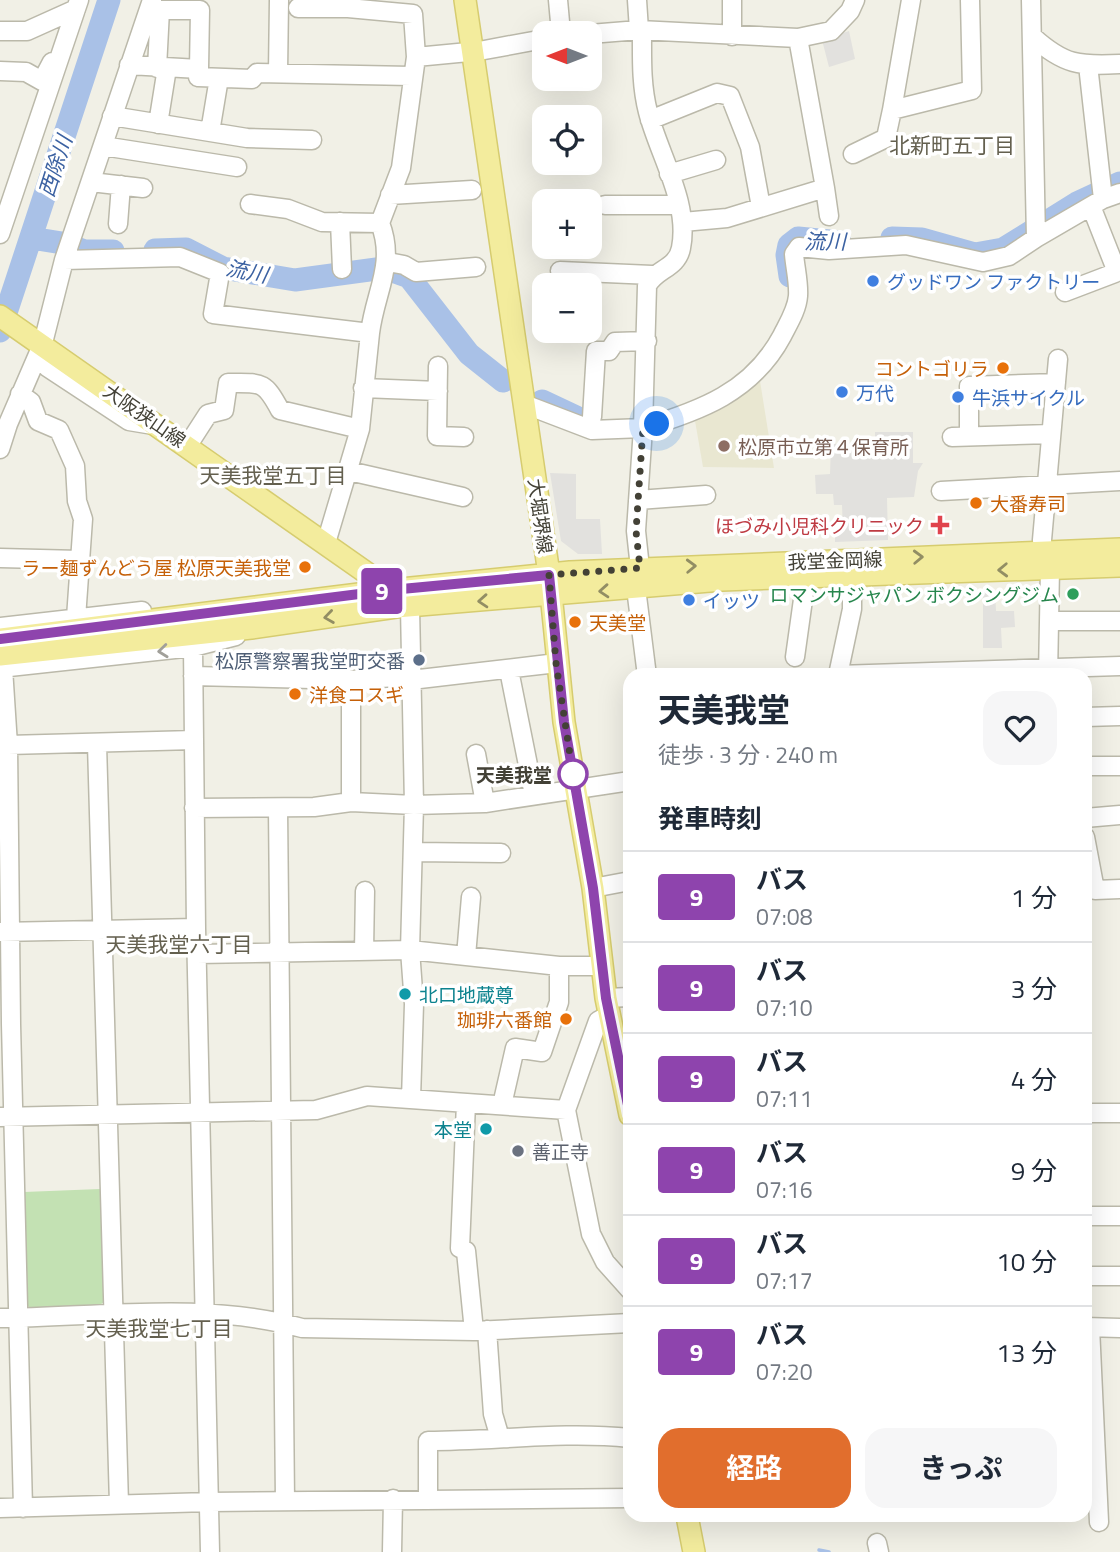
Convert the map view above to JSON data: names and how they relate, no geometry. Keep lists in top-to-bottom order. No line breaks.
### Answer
{"streets":{"main road":["大阪狭山線","大堀堺線","我堂金岡線"]},"crossings":[["大堀堺線","我堂金岡線"]],"districts":["北新町五丁目","天美我堂五丁目","天美我堂六丁目","天美我堂七丁目"],"water":["西除川","流川"],"places":{"other":["グッドワン ファクトリー","コントゴリラ","万代","牛浜サイクル","松原市立第４保育所","大番寿司","ラー麺ずんどう屋 松原天美我堂","ロマンサジャパン ボクシングジム","イッツ","天美堂","松原警察署我堂町交番","洋食コスギ","天美我堂","北口地蔵尊","珈琲六番館","本堂","善正寺"],"health":["ほづみ小児科クリニック"]},"lines":["bus line 9"],"north":"left","page":{"on_map":"9","map_buttons":["+","−"],"heading":[["天美我堂","徒歩 · 3 分 · 240 m"],"発車時刻"],"list":[{"mark":"9","name":"バス","note":"07:08","value":"1 分"},{"mark":"9","name":"バス","note":"07:10","value":"3 分"},{"mark":"9","name":"バス","note":"07:11","value":"4 分"},{"mark":"9","name":"バス","note":"07:16","value":"9 分"},{"mark":"9","name":"バス","note":"07:17","value":"10 分"},{"mark":"9","name":"バス","note":"07:20","value":"13 分"}],"buttons":["経路","きっぷ"]}}
